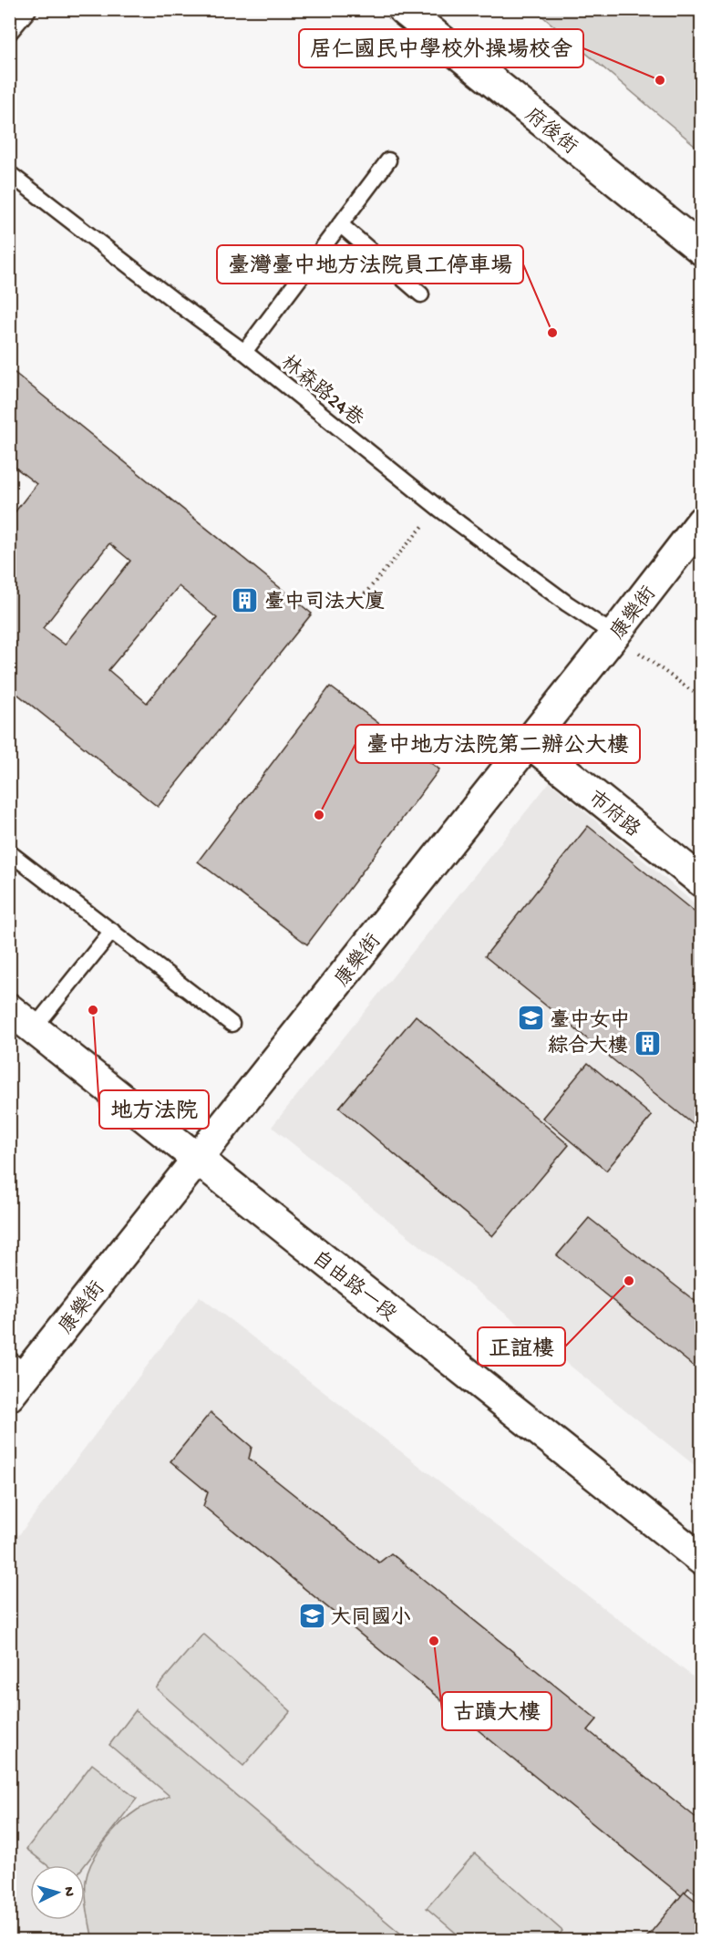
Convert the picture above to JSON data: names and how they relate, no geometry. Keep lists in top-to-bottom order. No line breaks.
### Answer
{"streets":{"street":["府後街","康樂街","市府路","自由路一段"],"lane":["林森路24巷"]},"crossings":[["林森路24巷","康樂街"],["康樂街","市府路"],["康樂街","自由路一段"]],"places":{"other":["居仁國民中學校外操場校舍","臺灣臺中地方法院員工停車場","臺中地方法院第二辦公大樓","地方法院","正誼樓","古蹟大樓"],"building":["臺中司法大廈","綜合大樓"],"school or university":["臺中女中","大同國小"]},"north":"right"}
